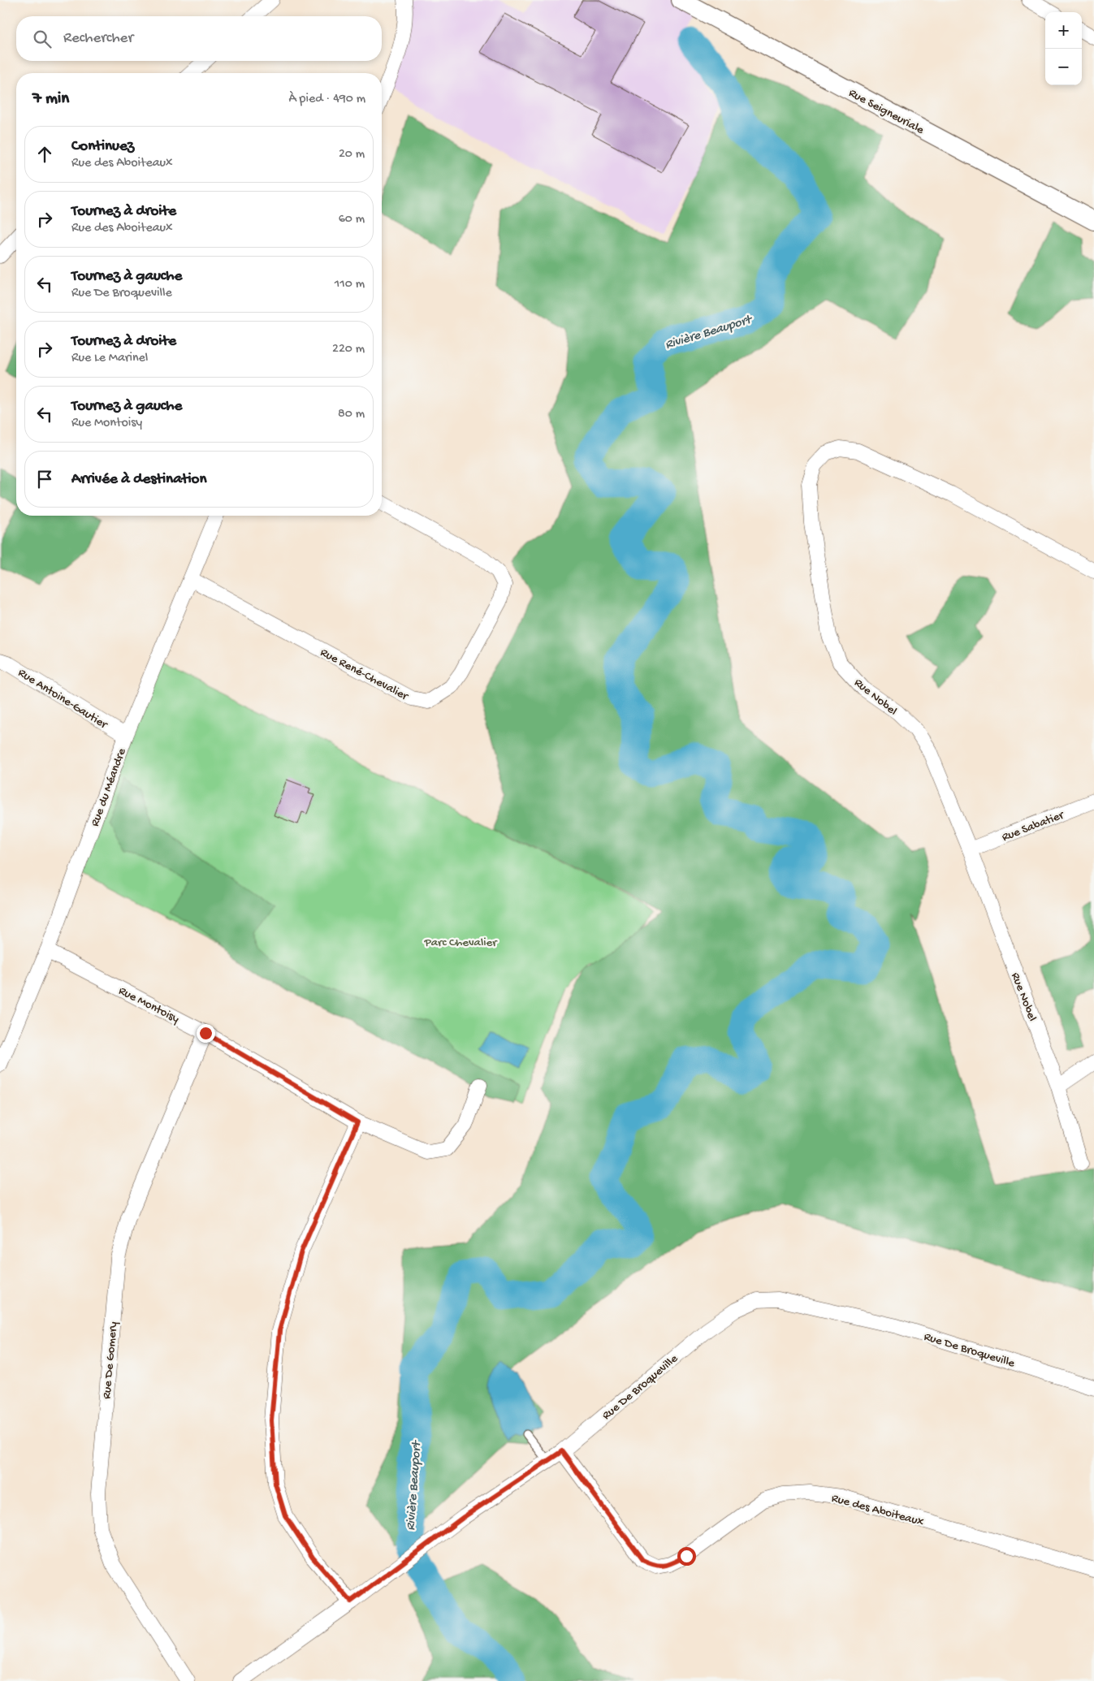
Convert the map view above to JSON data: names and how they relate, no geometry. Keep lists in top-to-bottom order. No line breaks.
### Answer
{"streets":{"street":["Rue Seigneuriale","Rue René-Chevalier","Rue Nobel","Rue Antoine-Gautier","Rue du Méandre","Rue Sabatier","Rue Montoisy","Rue De Broqueville","Rue De Gomery","Rue des Aboiteaux"]},"crossings":[["Rue René-Chevalier","Rue du Méandre"],["Rue Nobel","Rue Sabatier"],["Rue Antoine-Gautier","Rue du Méandre"],["Rue du Méandre","Rue Montoisy"],["Rue Montoisy","Rue De Gomery"],["Rue De Broqueville","Rue des Aboiteaux"]],"water":["Rivière Beauport"],"parks":["Parc Chevalier"],"page":{"map_buttons":["+","−"],"search":"Rechercher","heading":["7 min","À pied · 490 m"],"list":[["Continuez","Rue des Aboiteaux","20 m"],["Tournez à droite","Rue des Aboiteaux","60 m"],["Tournez à gauche","Rue De Broqueville","110 m"],["Tournez à droite","Rue Le Marinel","220 m"],["Tournez à gauche","Rue Montoisy","80 m"],"Arrivée à destination"]}}
